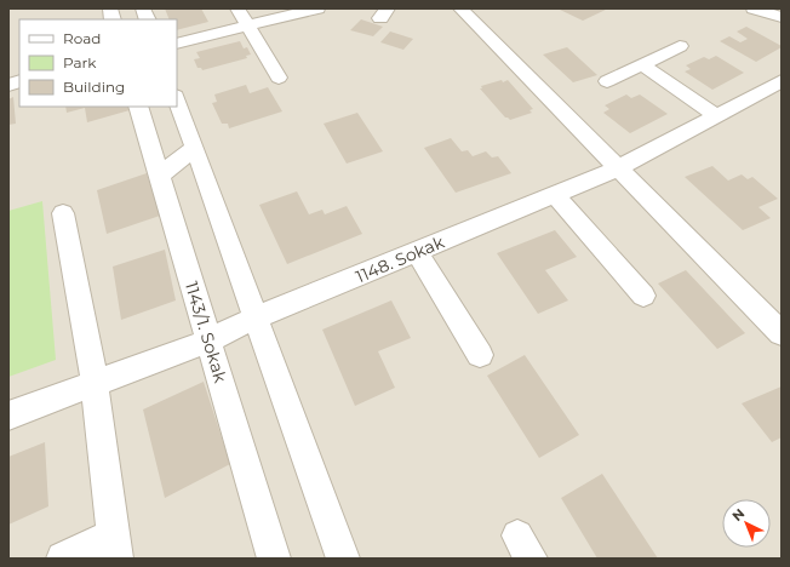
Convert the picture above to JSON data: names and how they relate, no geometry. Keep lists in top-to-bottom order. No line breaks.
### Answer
{"streets":{"street":["1148. Sokak","1143/1. Sokak"]},"crossings":[["1148. Sokak","1143/1. Sokak"]],"legend":["Road","Park","Building"],"north":"top left"}
